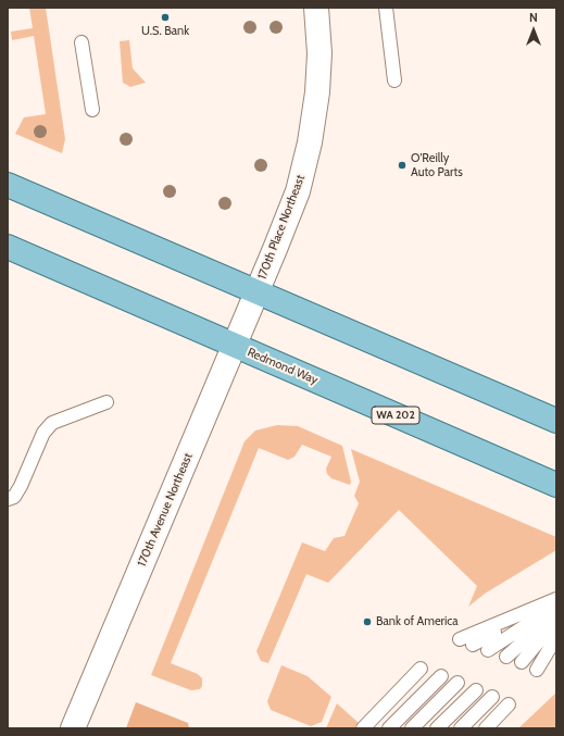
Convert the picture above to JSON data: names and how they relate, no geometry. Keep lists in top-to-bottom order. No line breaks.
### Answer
{"streets":{"main road":["170th Place Northeast","Redmond Way","WA 202","170th Avenue Northeast"]},"crossings":[["170th Place Northeast","170th Avenue Northeast"],["Redmond Way","170th Avenue Northeast"]],"places":["U.S. Bank","O'Reilly Auto Parts","Bank of America"],"north":"top"}
